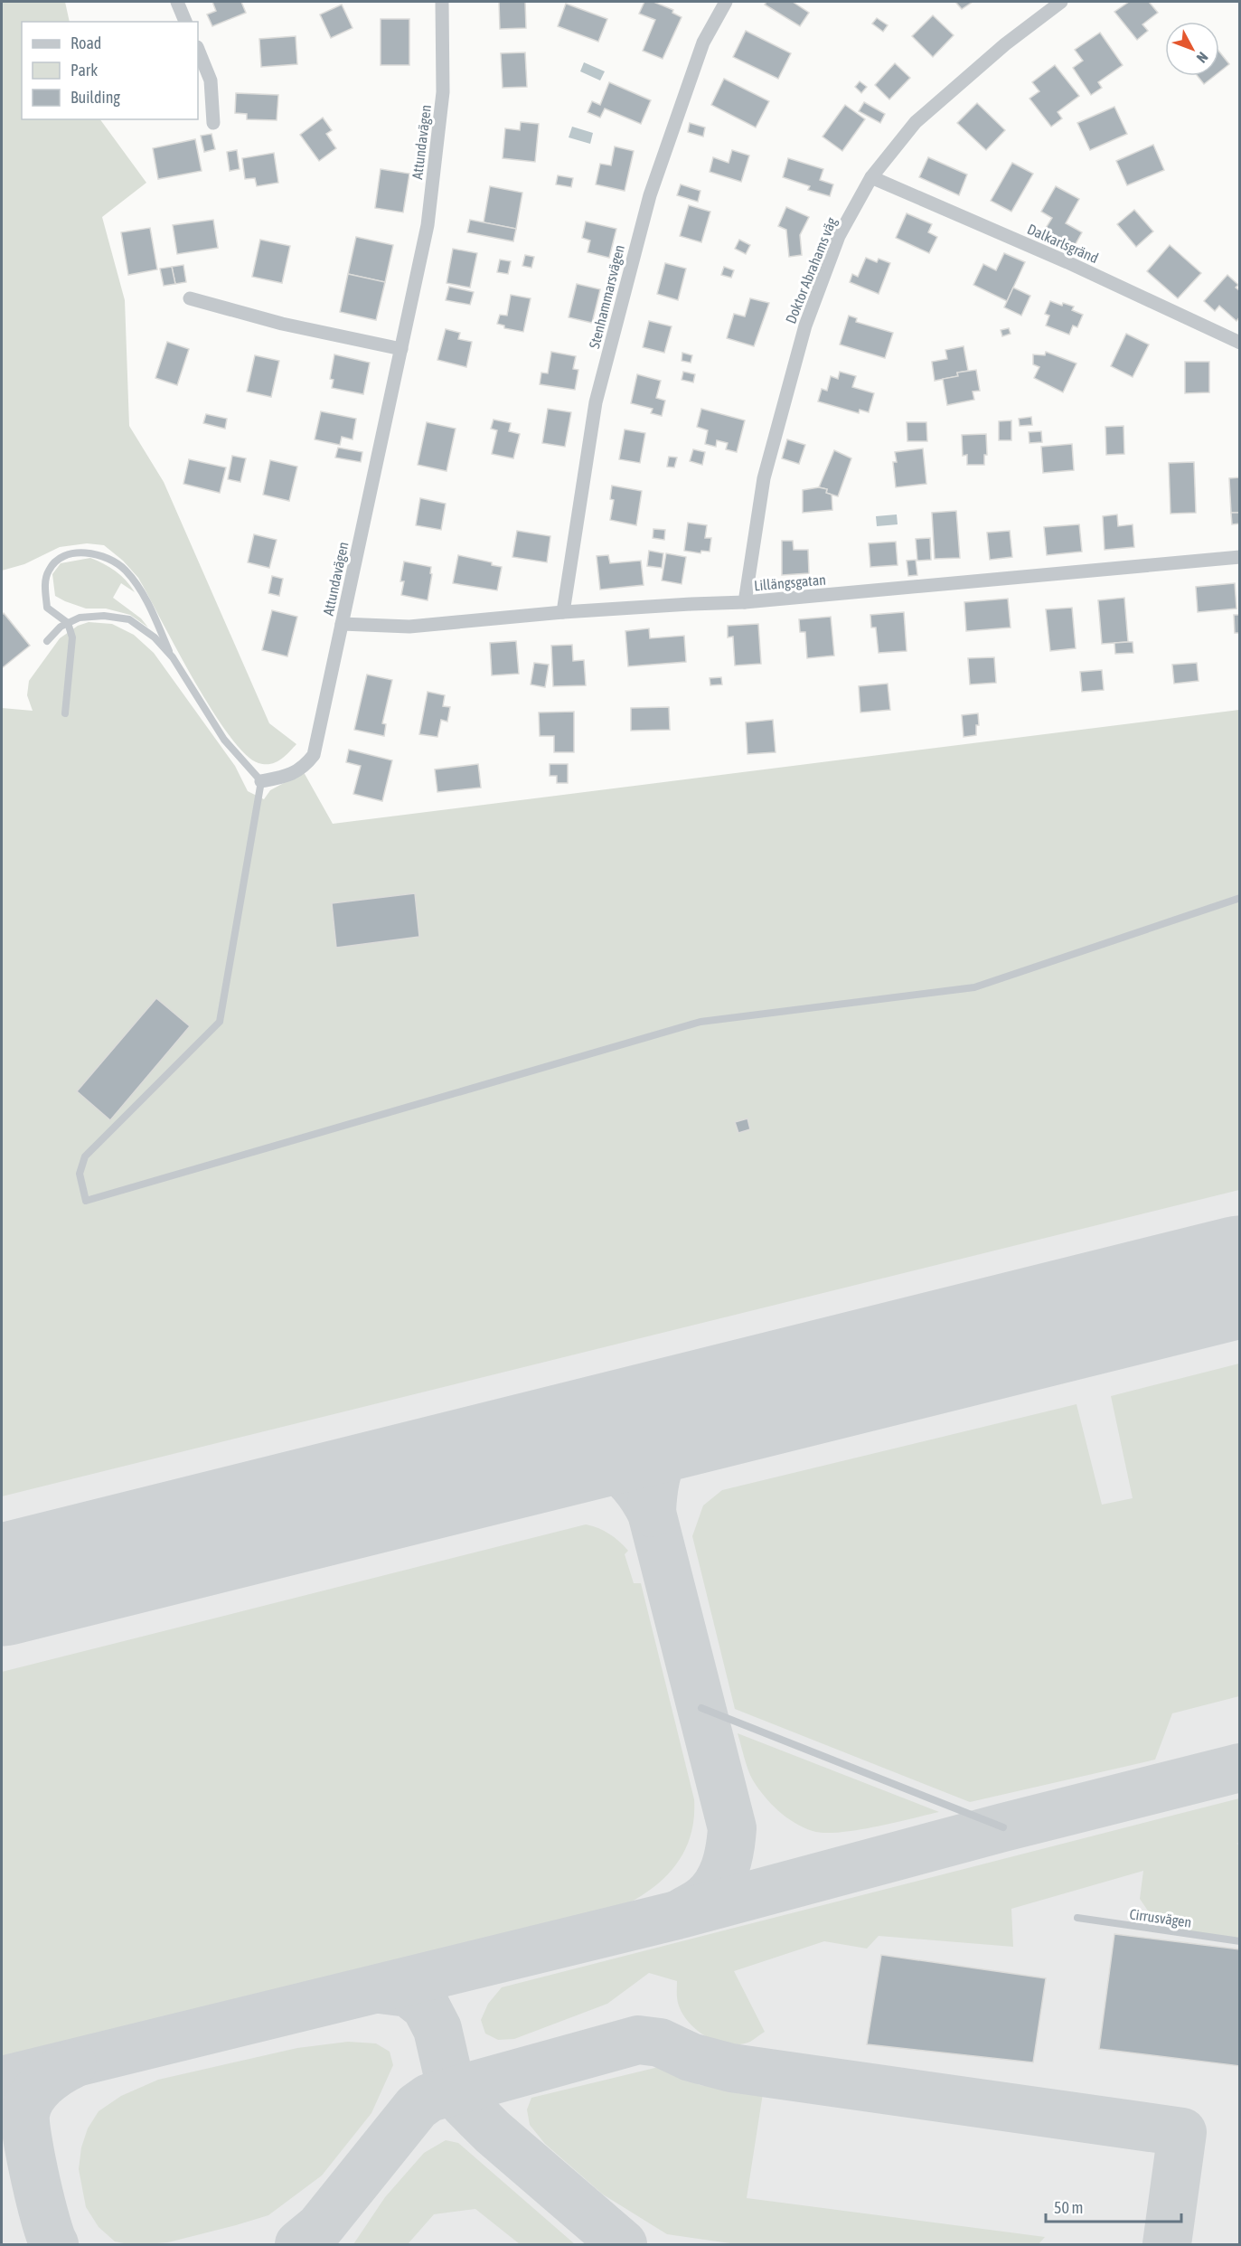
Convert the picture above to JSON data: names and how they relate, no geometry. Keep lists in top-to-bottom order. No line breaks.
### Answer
{"streets":{"street":["Attundavägen","Dalkarlsgränd","Doktor Abrahams väg","Stenhammarsvägen","Lillängsgatan"],"lane":["Cirrusvägen"]},"crossings":[["Attundavägen","Lillängsgatan"],["Dalkarlsgränd","Doktor Abrahams väg"],["Doktor Abrahams väg","Lillängsgatan"],["Stenhammarsvägen","Lillängsgatan"]],"legend":["Road","Park","Building"],"scale_bar":"50 m","north":"bottom right"}
